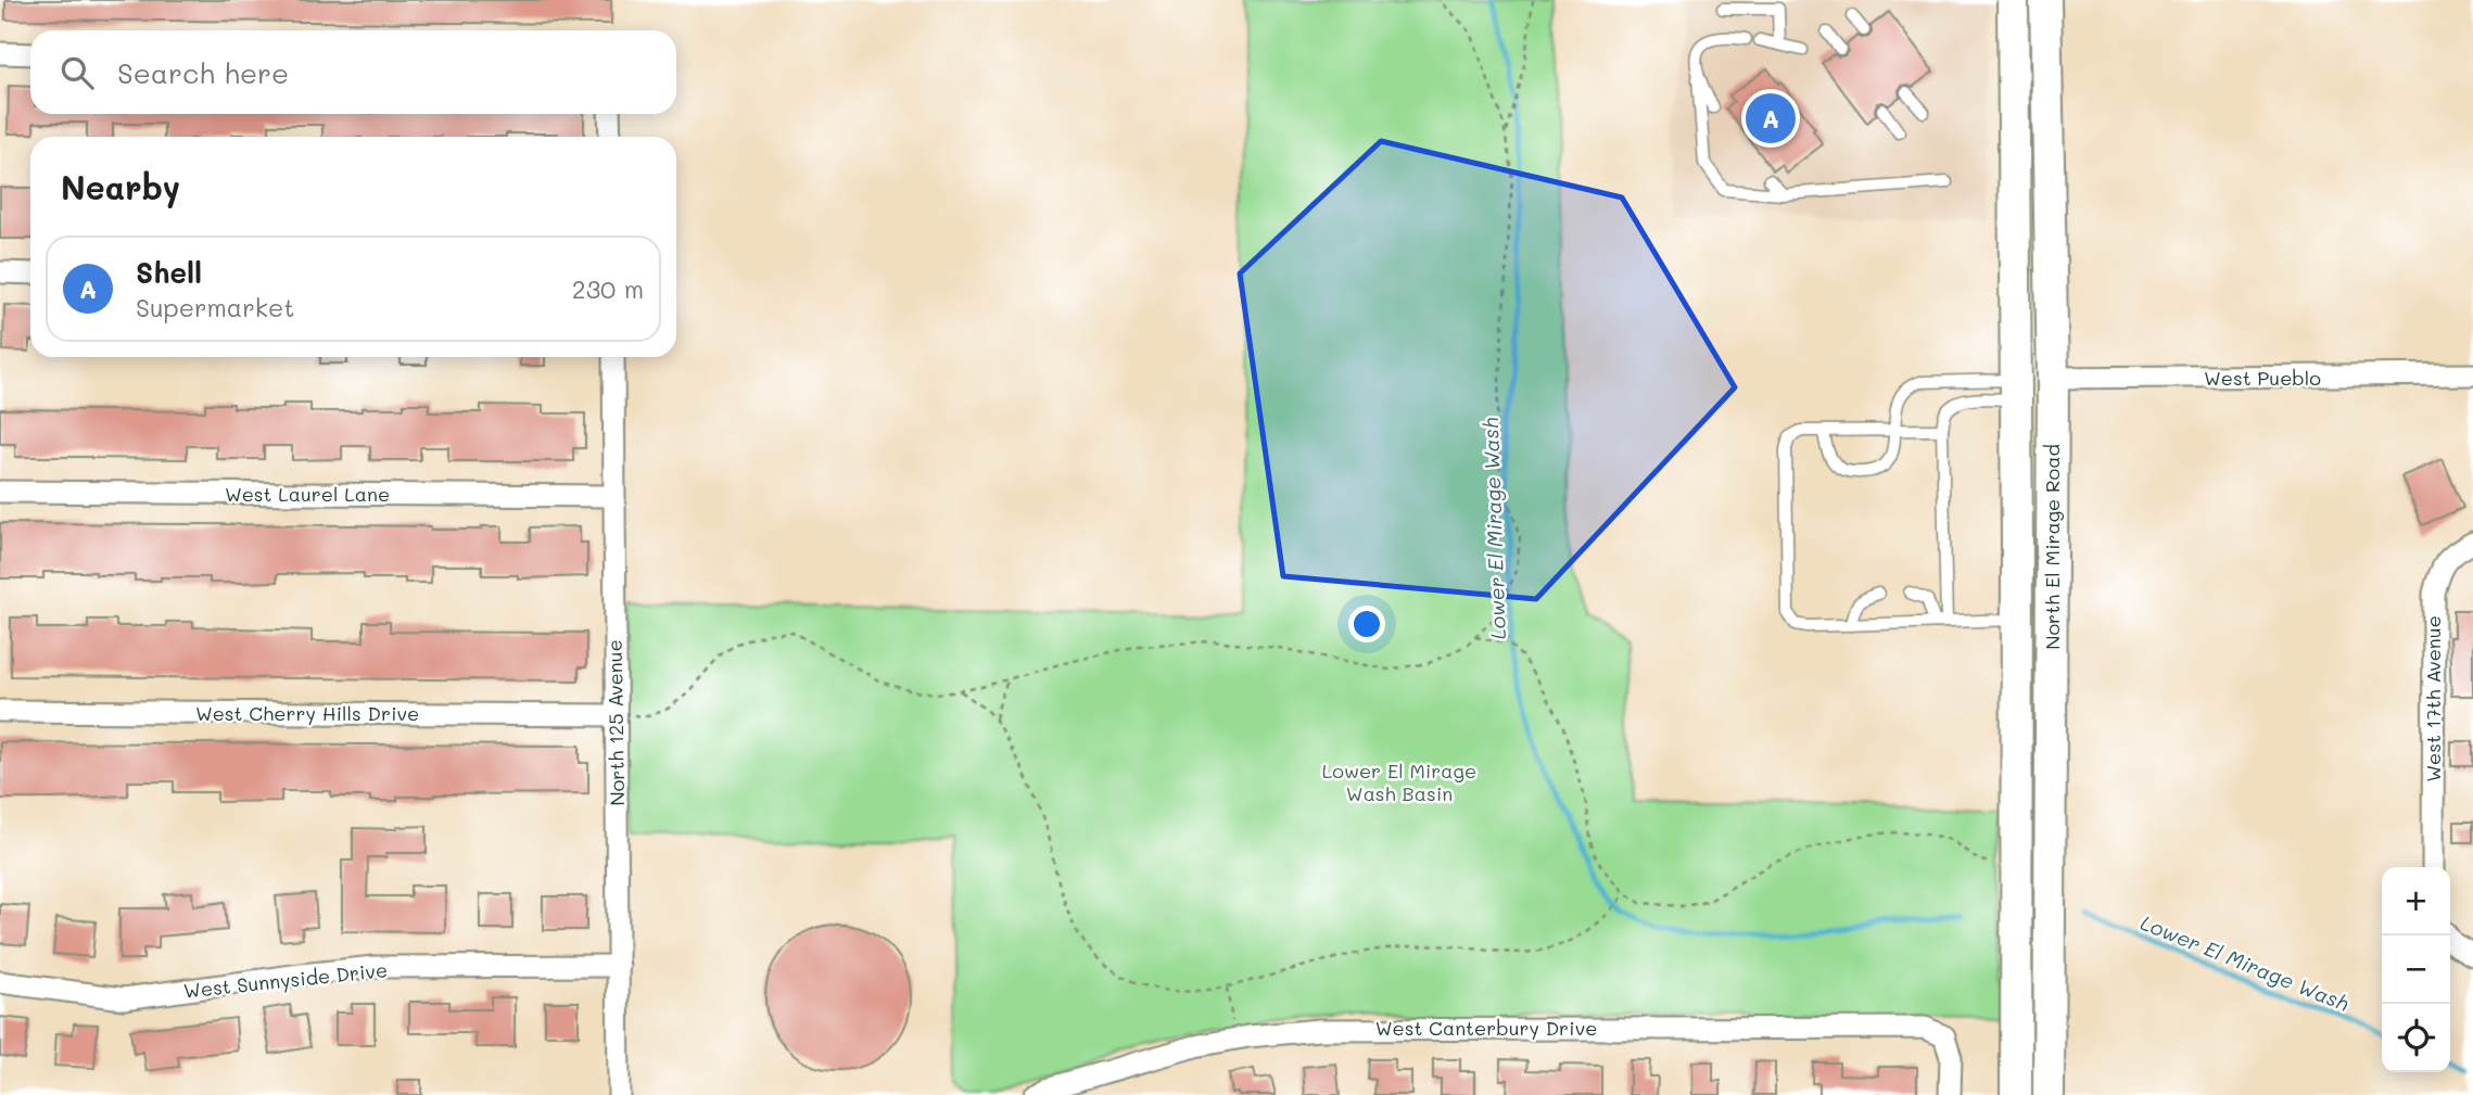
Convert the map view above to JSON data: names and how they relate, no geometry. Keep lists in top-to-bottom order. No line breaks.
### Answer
{"streets":{"main road":["North El Mirage Road"],"street":["West Pueblo","West Laurel Lane","West 17th Avenue","West Cherry Hills Drive","North 125 Avenue","West Sunnyside Drive","West Canterbury Drive"]},"crossings":[["West Pueblo","North El Mirage Road"],["West Laurel Lane","North 125 Avenue"],["West Cherry Hills Drive","North 125 Avenue"],["North 125 Avenue","West Sunnyside Drive"]],"water":["Lower El Mirage Wash"],"parks":["Lower El Mirage Wash Basin"],"page":{"search":"Search here","pins":"A","heading":"Nearby","list":[{"mark":"A","name":"Shell","note":"Supermarket","value":"230 m"}],"map_buttons":["+","−"]}}
